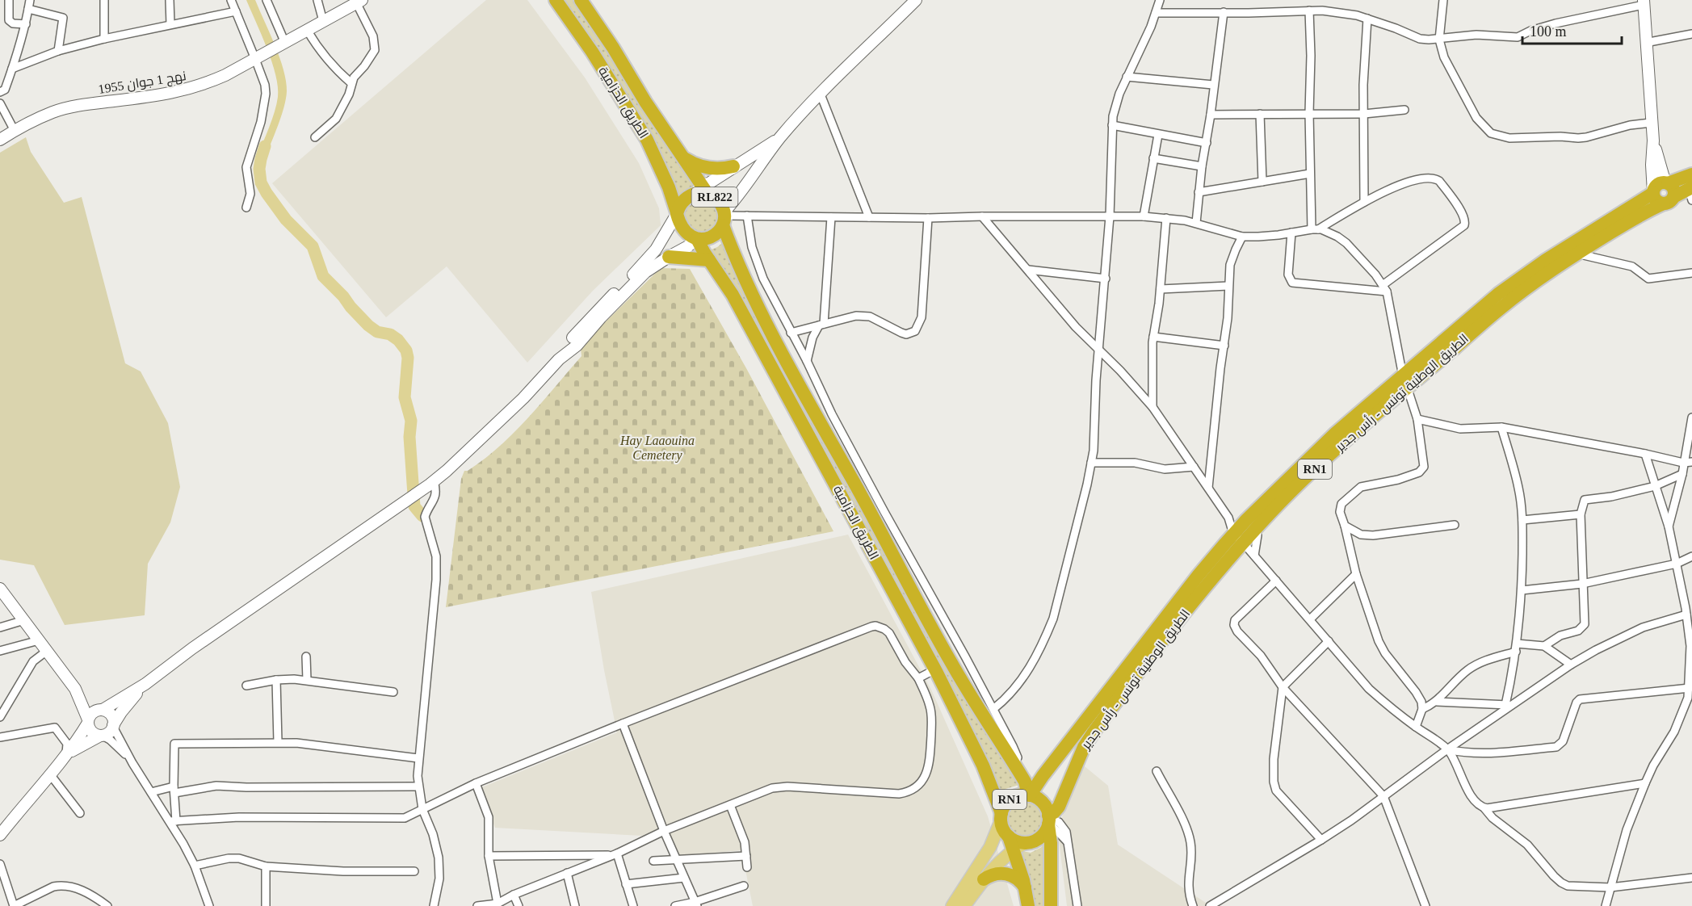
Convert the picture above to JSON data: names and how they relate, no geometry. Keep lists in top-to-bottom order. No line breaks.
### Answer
{"streets":{"highway":["الطريق الحزامية","RL822","الطريق الوطنية تونس - رأس جدير","RN1"],"main road":["نهج 1 جوان 1955"]},"crossings":[["الطريق الحزامية","RL822"],["الطريق الحزامية","الطريق الوطنية تونس - رأس جدير"],["الطريق الحزامية","RN1"],["الطريق الوطنية تونس - رأس جدير","RN1"]],"parks":["Hay Laaouina Cemetery"],"scale_bar":"100 m"}
